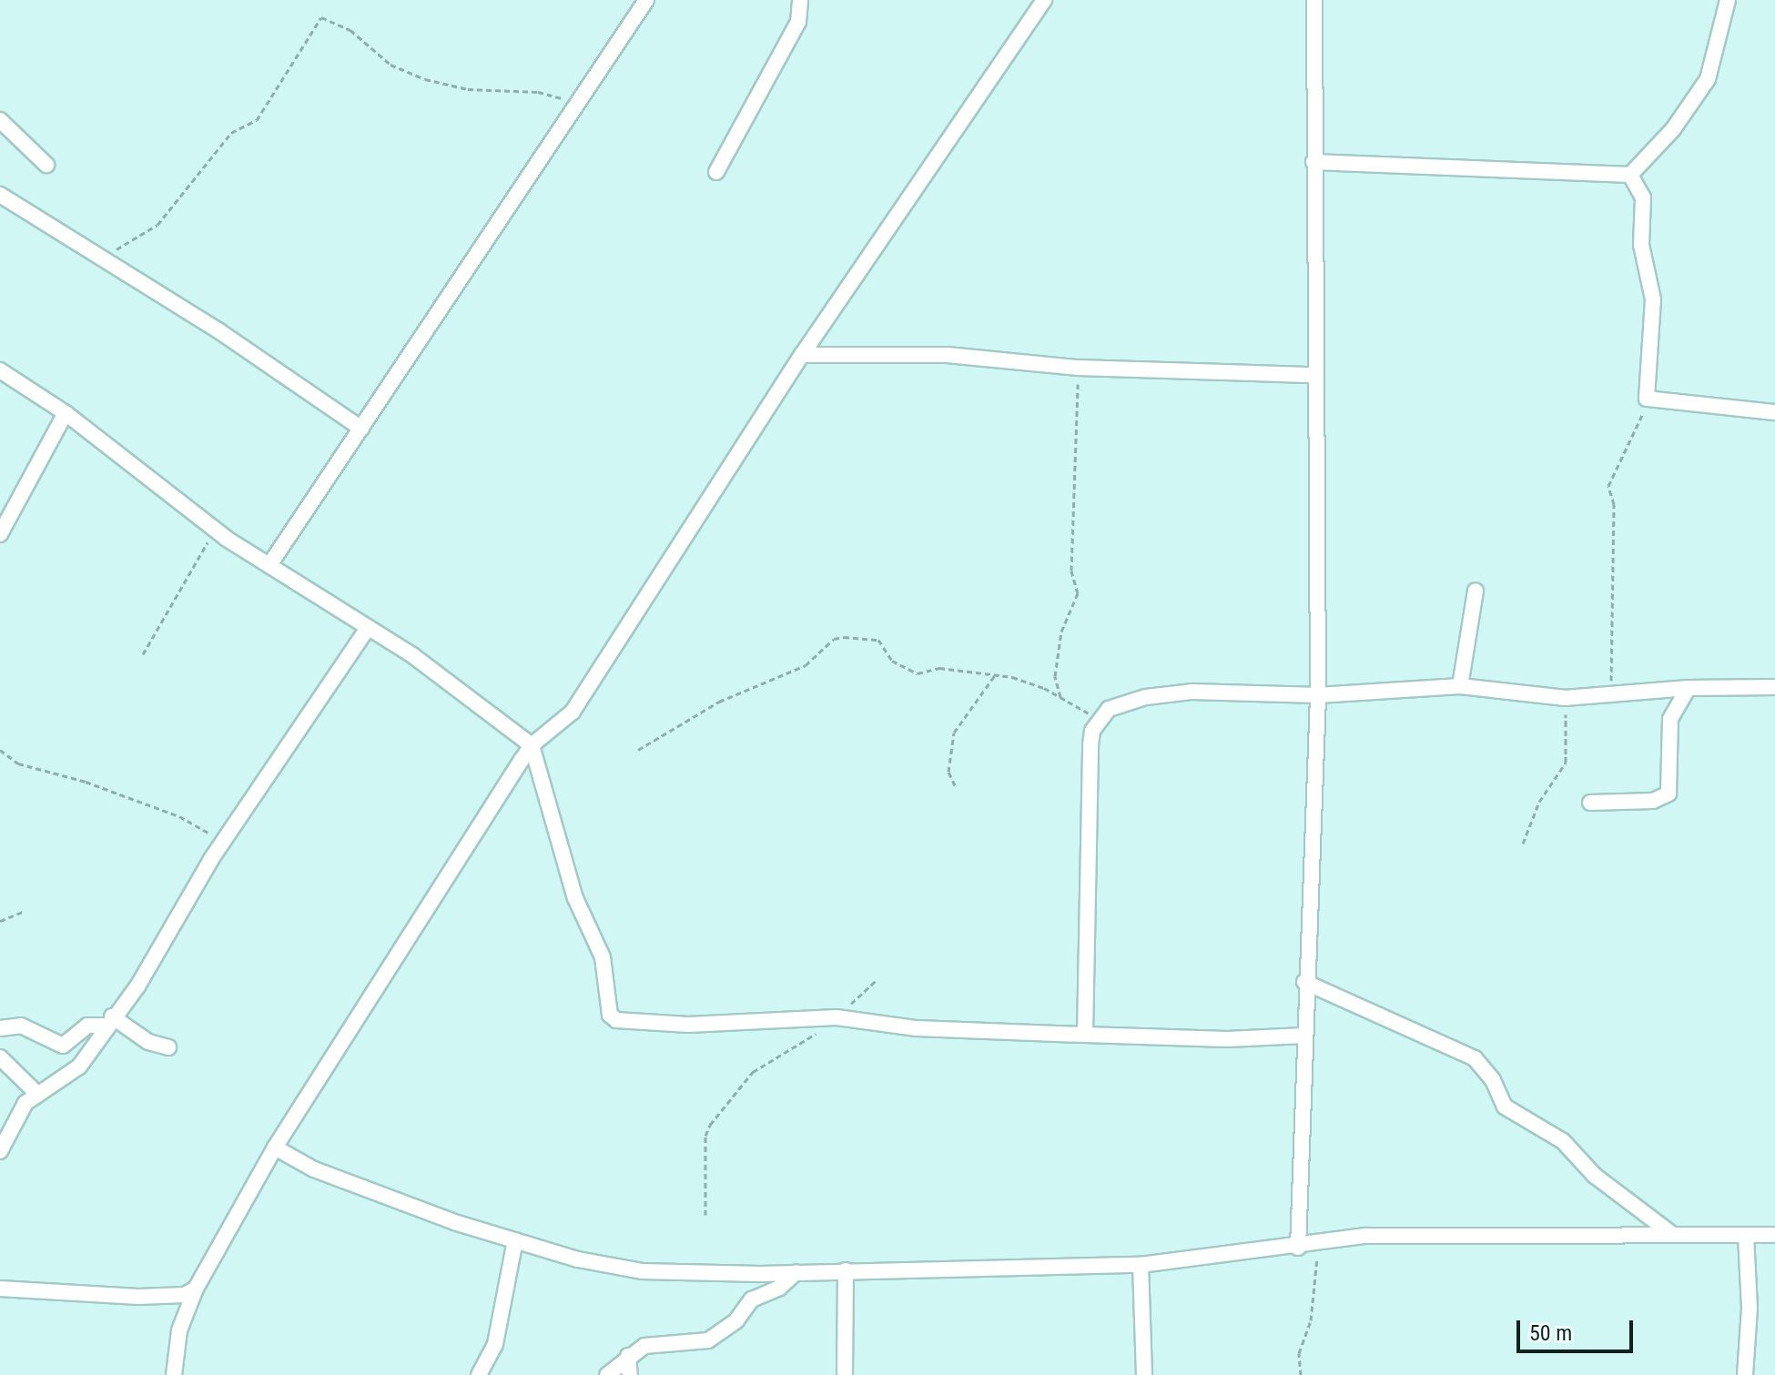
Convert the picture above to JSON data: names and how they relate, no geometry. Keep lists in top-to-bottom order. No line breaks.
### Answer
{"scale_bar":"50 m"}
